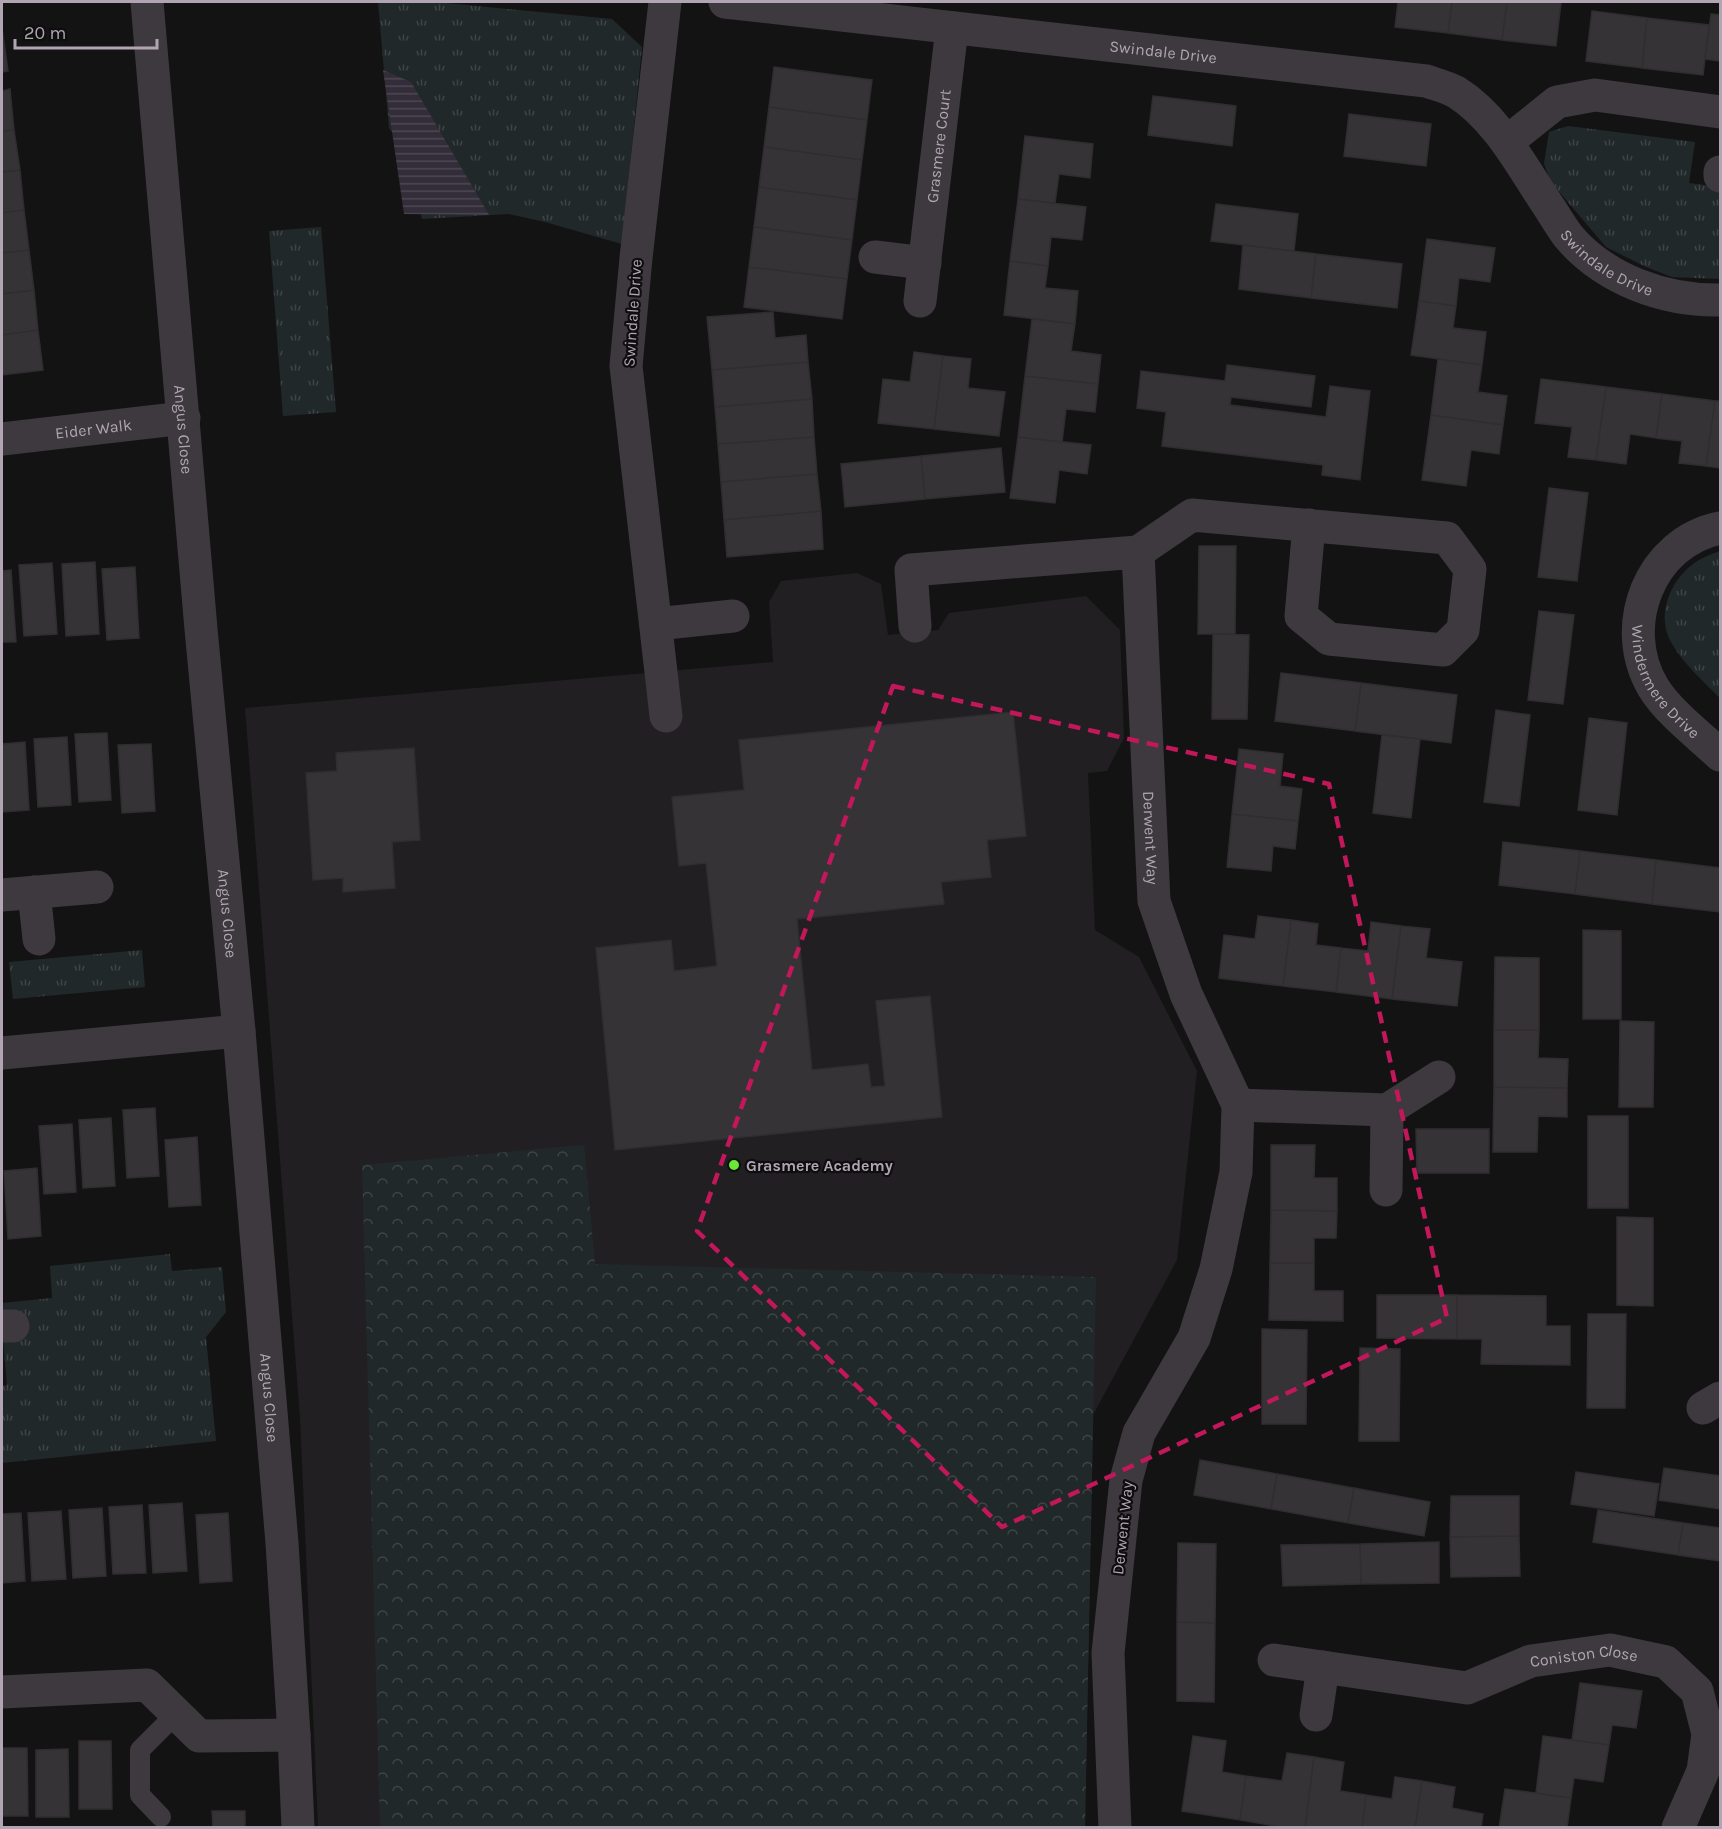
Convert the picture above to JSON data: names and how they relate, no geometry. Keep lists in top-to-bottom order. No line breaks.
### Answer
{"streets":{"street":["Swindale Drive","Grasmere Court","Eider Walk","Angus Close","Windermere Drive","Derwent Way","Coniston Close"]},"crossings":[["Swindale Drive","Grasmere Court"],["Eider Walk","Angus Close"]],"places":["Grasmere Academy"],"scale_bar":"20 m"}
